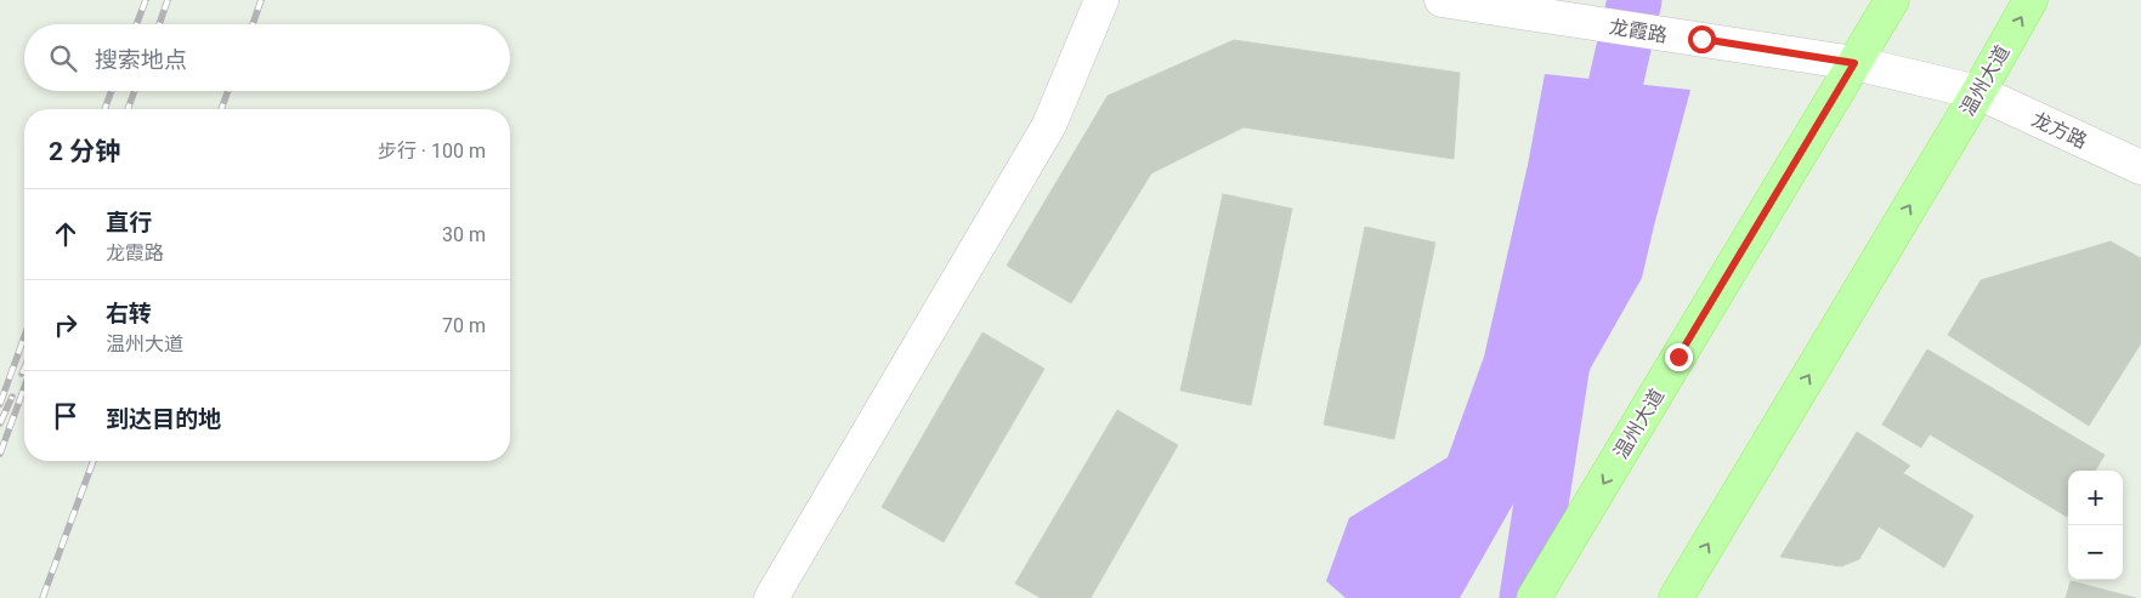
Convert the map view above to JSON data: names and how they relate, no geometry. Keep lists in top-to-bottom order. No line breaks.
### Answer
{"streets":{"main road":["龙霞路","温州大道","龙方路"]},"crossings":[["龙霞路","温州大道"],["龙霞路","龙方路"],["温州大道","龙方路"]],"page":{"search":"搜索地点","heading":["2 分钟","步行 · 100 m"],"list":[["直行","龙霞路","30 m"],["右转","温州大道","70 m"],"到达目的地"],"map_buttons":["+","−"]}}
